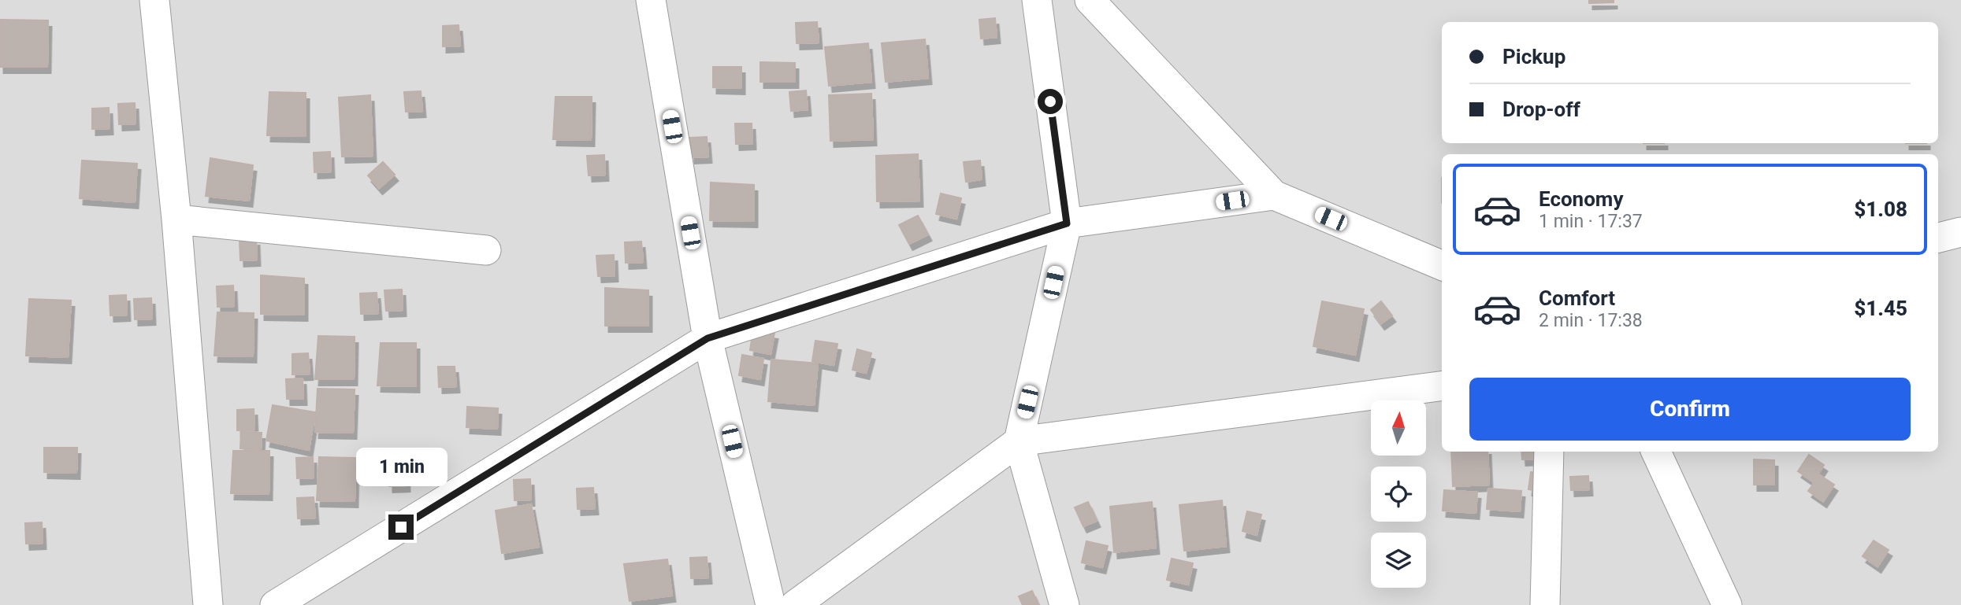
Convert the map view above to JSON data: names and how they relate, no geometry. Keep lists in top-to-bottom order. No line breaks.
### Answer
{"north":"top","page":{"banner":["Pickup","Drop-off"],"list":[{"name":"Economy","note":"1 min · 17:37","value":"$1.08"},{"name":"Comfort","note":"2 min · 17:38","value":"$1.45"}],"buttons":"Confirm","bubble":"1 min"}}
